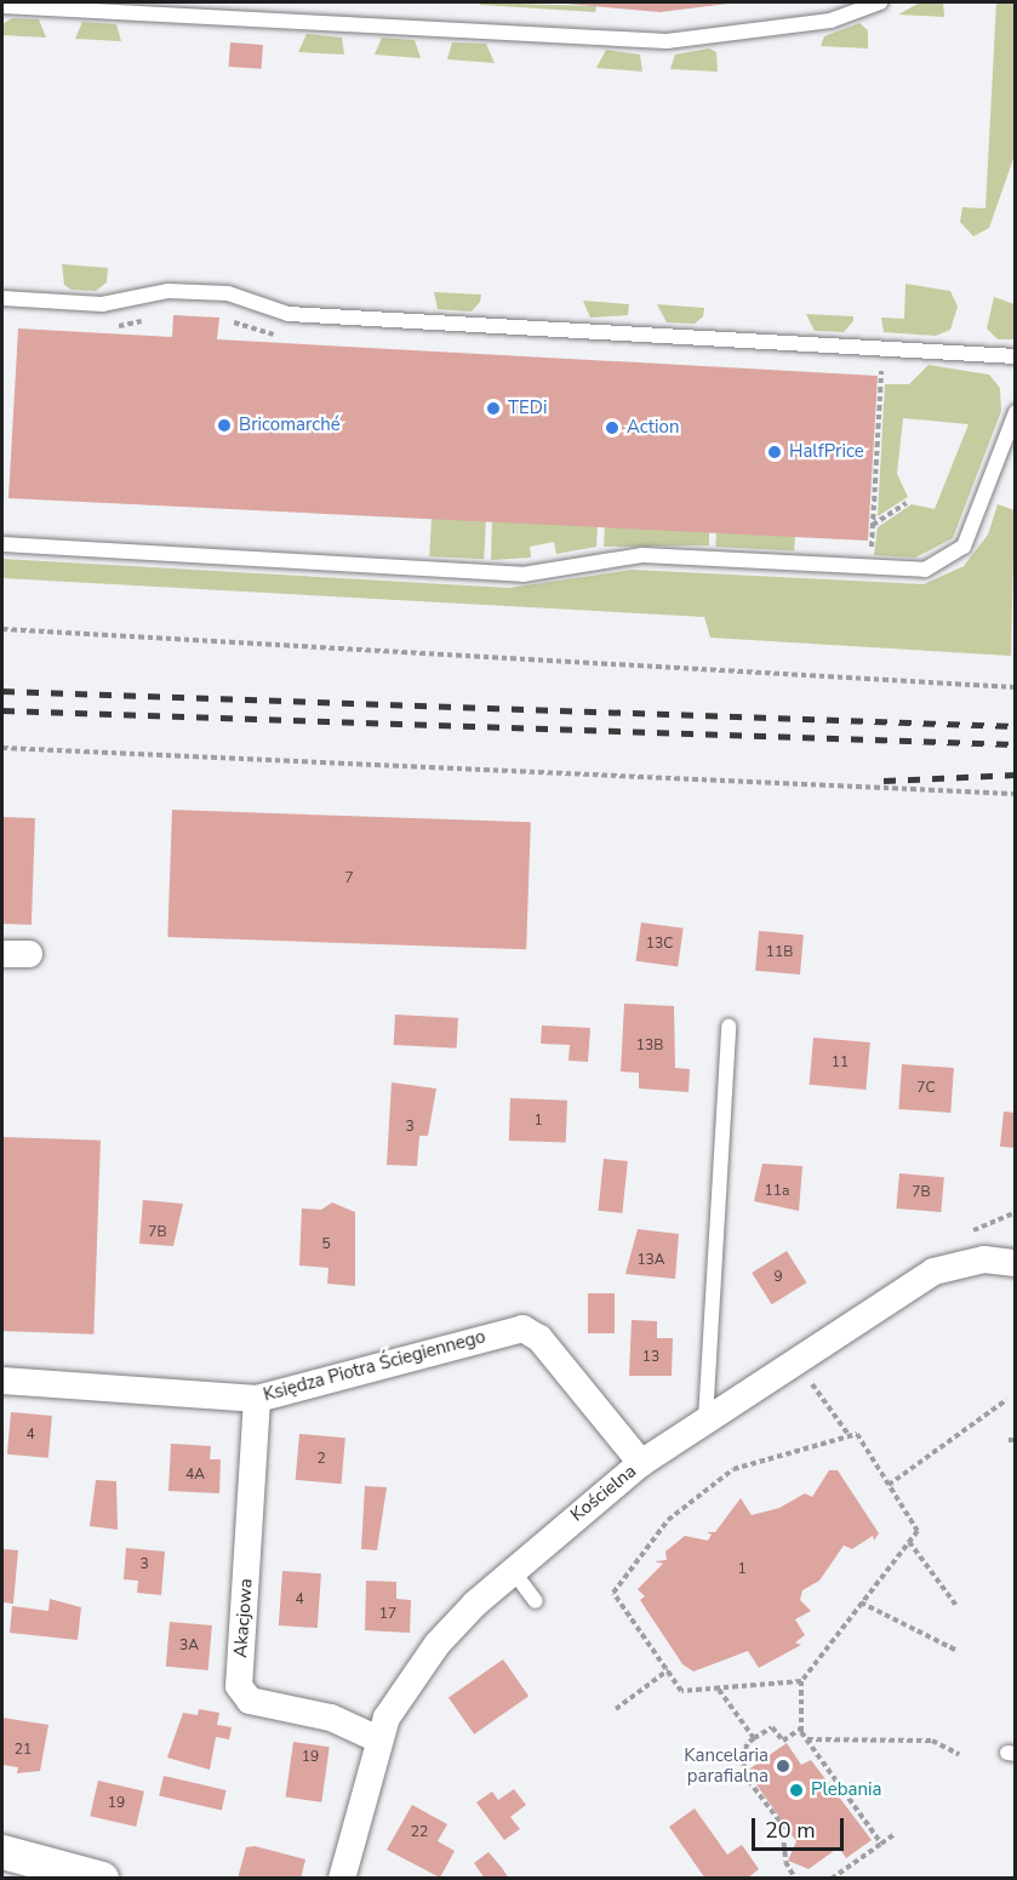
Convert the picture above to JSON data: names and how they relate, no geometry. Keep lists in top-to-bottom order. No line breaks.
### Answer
{"streets":{"street":["Księdza Piotra Ściegiennego","Kościelna","Akacjowa"]},"crossings":[["Księdza Piotra Ściegiennego","Kościelna"],["Księdza Piotra Ściegiennego","Akacjowa"],["Kościelna","Akacjowa"]],"places":["TEDi","Bricomarché","Action","HalfPrice","Kancelaria parafialna","Plebania"],"house_numbers":["7","13C","11B","13B","11","7C","1","3","11a","7B","7B","5","13A","9","13","4","2","4A","3","1","4","17","3A","21","19","19","22"],"scale_bar":"20 m"}
